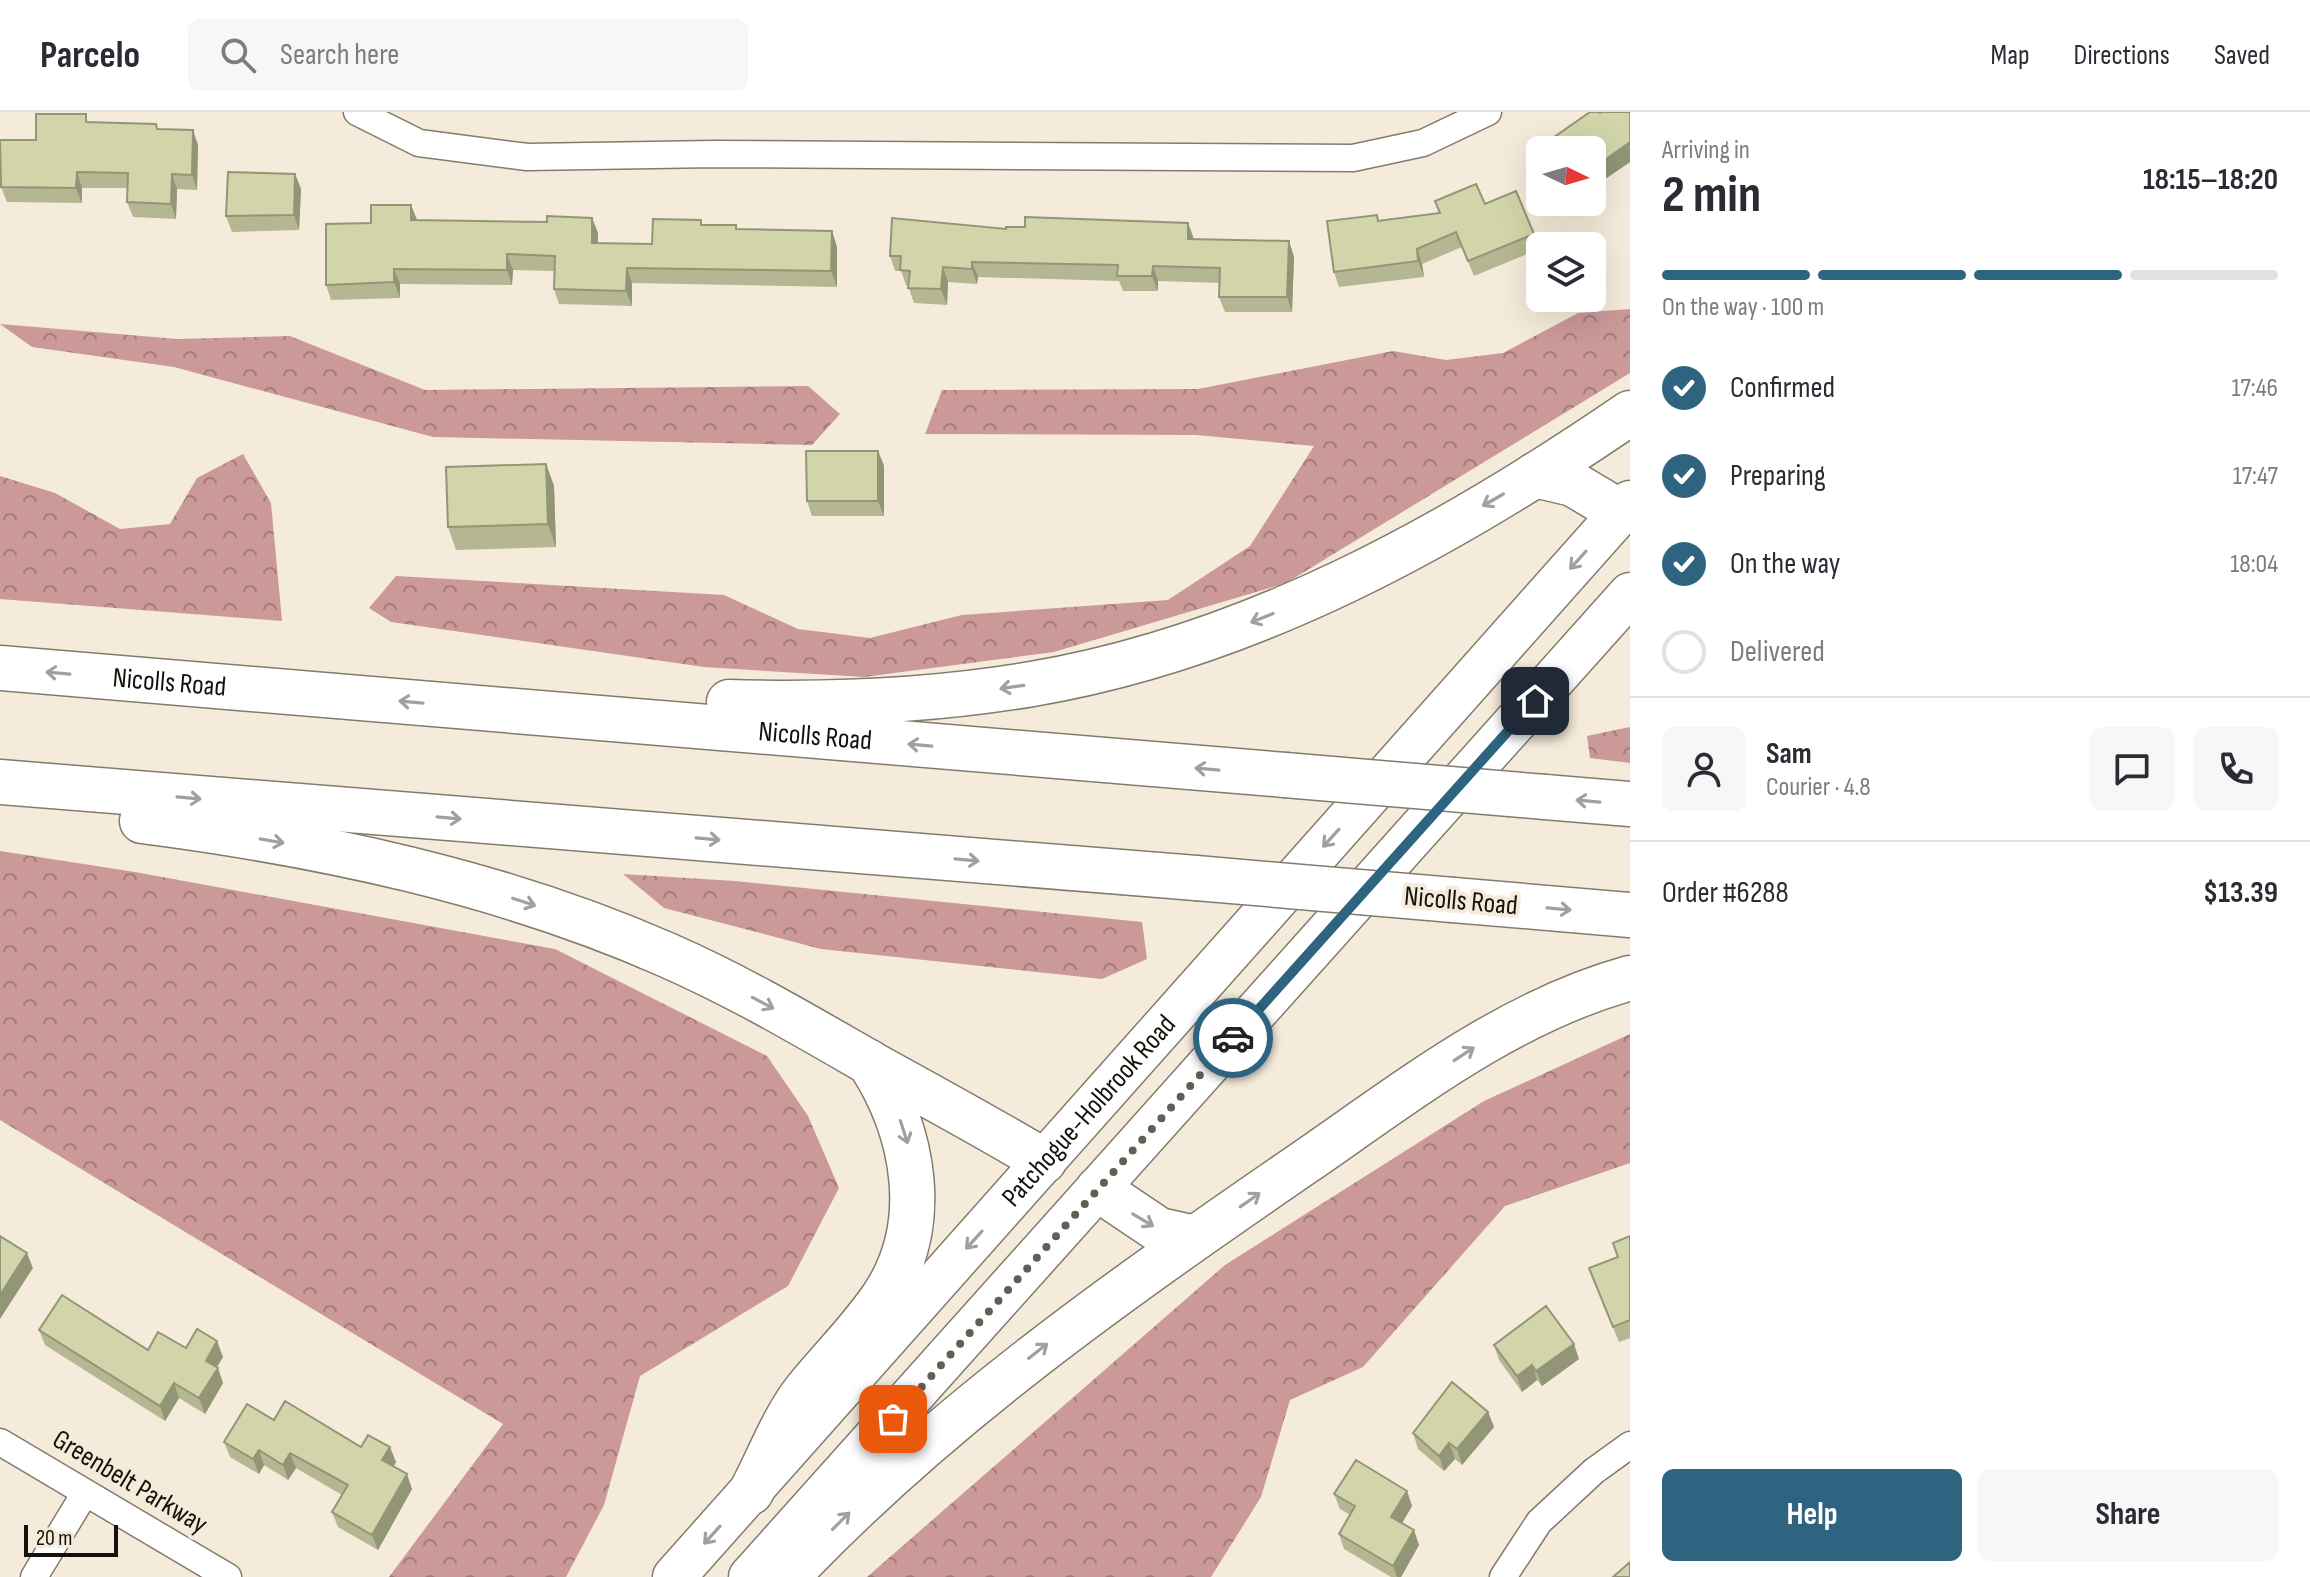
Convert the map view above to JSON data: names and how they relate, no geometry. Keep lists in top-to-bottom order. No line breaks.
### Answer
{"streets":{"highway":["Nicolls Road"],"main road":["Patchogue-Holbrook Road"],"street":["Greenbelt Parkway"]},"scale_bar":"20 m","north":"right","page":{"header":"Parcelo","search":"Search here","nav":["Map","Directions","Saved"],"heading":["2 min","Arriving in","18:15–18:20"],"panel":["Sam","Courier · 4.8","Order #6288","$13.39"],"bar":"On the way · 100 m","list":[["Confirmed","17:46"],["Preparing","17:47"],["On the way","18:04"],"Delivered"],"buttons":["Help","Share"],"scale":"20 m"}}
